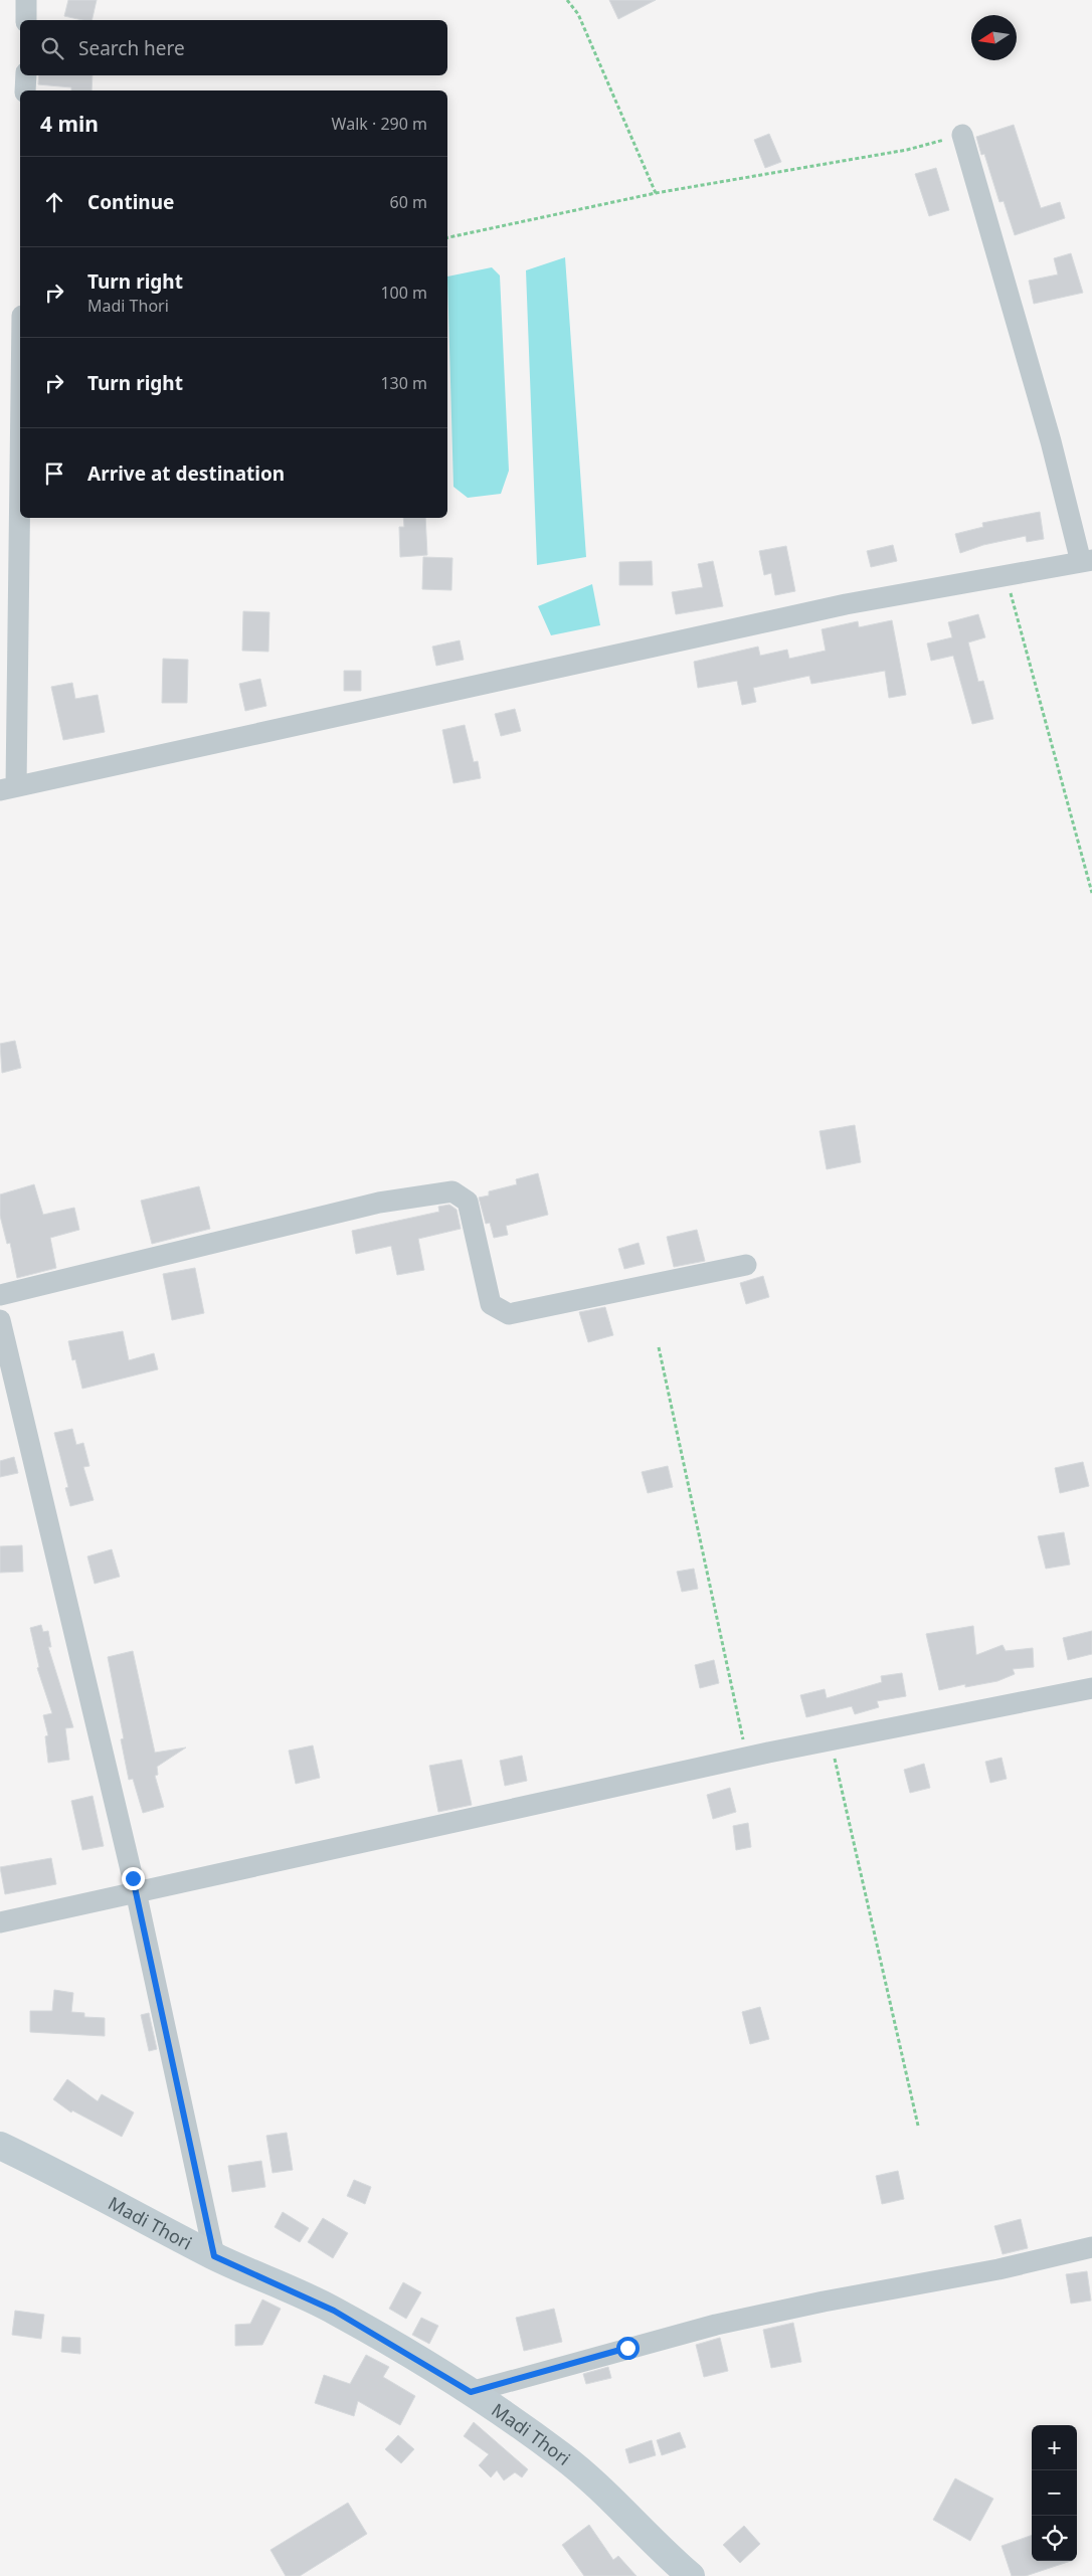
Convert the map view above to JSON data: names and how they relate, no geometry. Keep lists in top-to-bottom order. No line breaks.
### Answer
{"streets":{"main road":["Madi Thori"]},"north":"left","page":{"search":"Search here","heading":["4 min","Walk · 290 m"],"list":[["Continue","60 m"],["Turn right","Madi Thori","100 m"],["Turn right","130 m"],"Arrive at destination"],"map_buttons":["+","−"]}}
